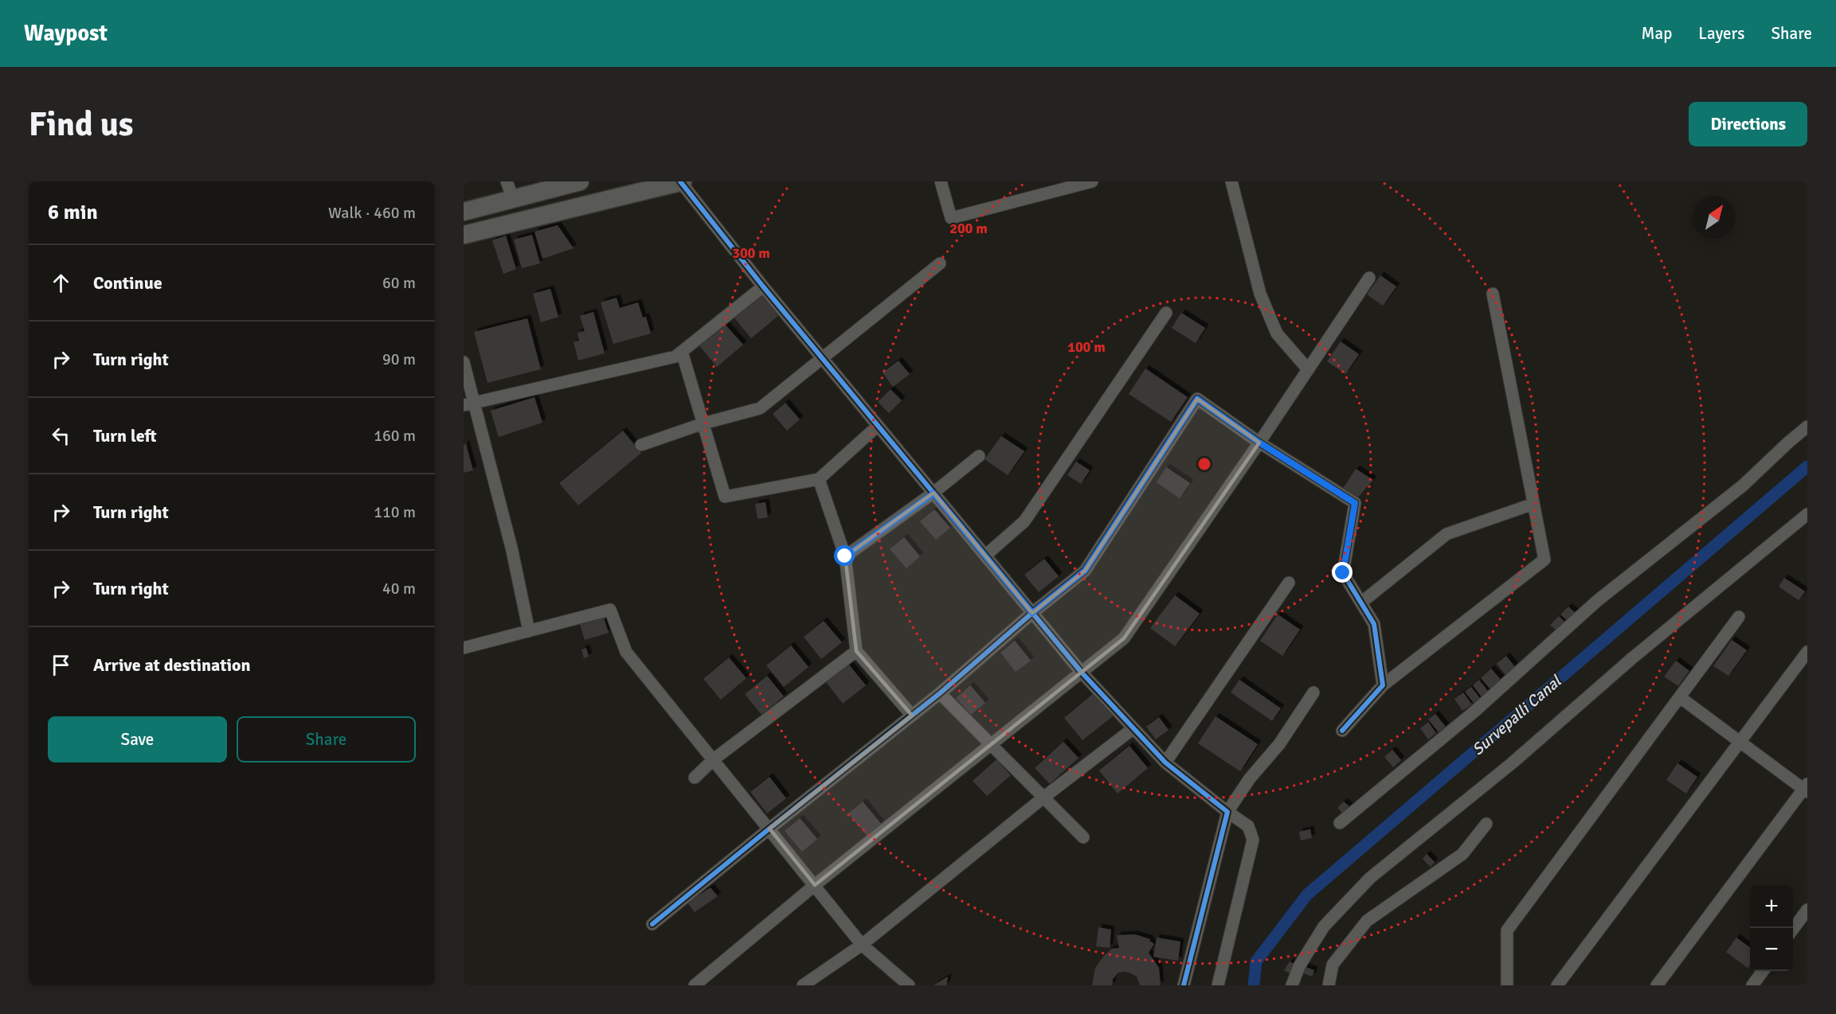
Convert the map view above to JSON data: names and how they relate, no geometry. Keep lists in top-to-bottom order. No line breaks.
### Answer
{"water":["Survepalli Canal"],"north":"top right","page":{"header":"Waypost","nav":["Map","Layers","Share"],"buttons":["Directions",["Save","Share"]],"title":"Find us","heading":["6 min","Walk · 460 m"],"list":[["Continue","60 m"],["Turn right","90 m"],["Turn left","160 m"],["Turn right","110 m"],["Turn right","40 m"],"Arrive at destination"],"map_buttons":["+","−"]},"rings":["200 m","300 m","100 m"]}
